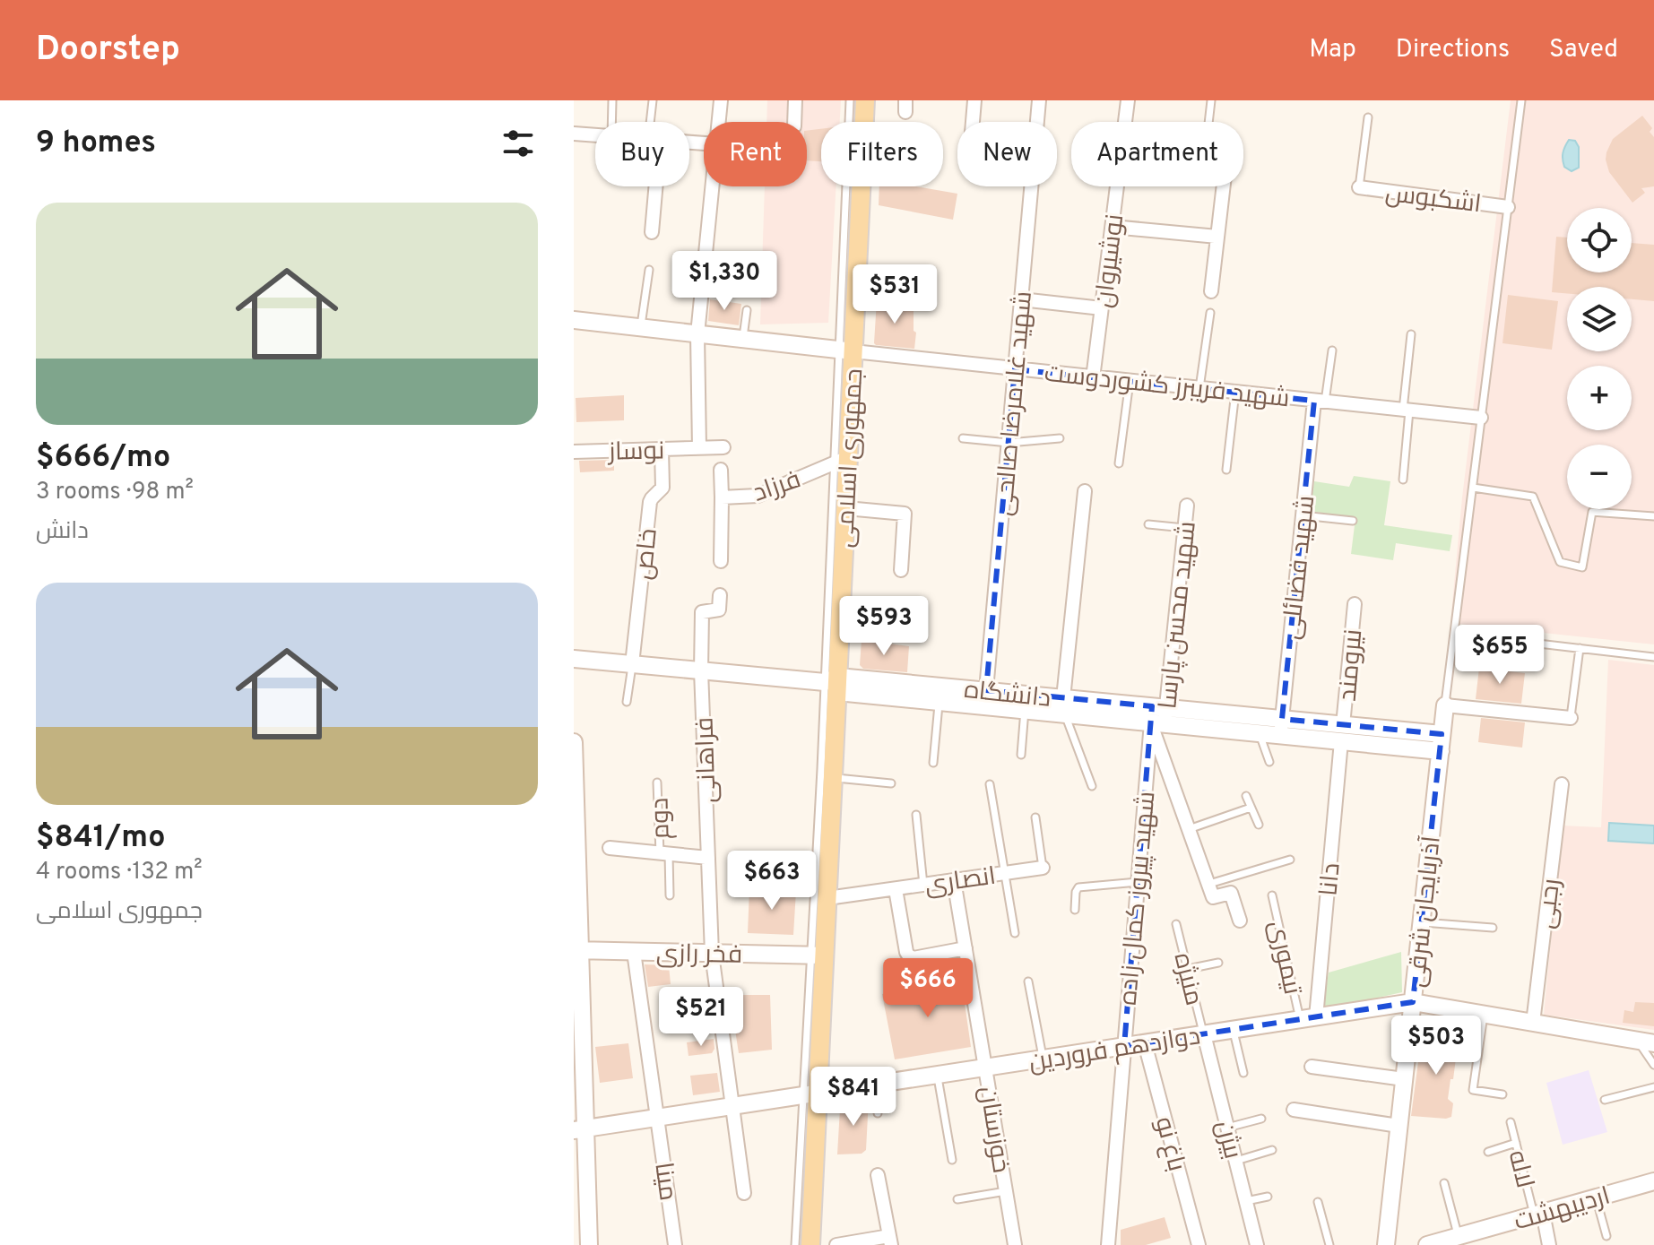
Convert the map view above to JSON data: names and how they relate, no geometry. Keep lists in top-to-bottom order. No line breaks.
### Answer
{"streets":{"main road":["جمهوری اسلامی","دانشگاه","آذربایجان شرقی","فخر رازی","دوازدهم فروردین","اردیبهشت"],"street":["اشکبوس","نوشیروان","شهید فریبرز کشوردوست","شهید غلامرضا صالحی","نوساز","فرزاد","خاص","شهید فضائلی","شهید محسن پارسا","نیرومند","فراهانی","انصاری","دانا","شهید پیروز کمال زاده","رجبی","خوزستان","بیژن","باغ نو","مینا"],"lane":["دوم","تیموری","منیژه","لاله"]},"crossings":[["نوشیروان","شهید فریبرز کشوردوست"],["شهید فریبرز کشوردوست","شهید غلامرضا صالحی"],["شهید فریبرز کشوردوست","جمهوری اسلامی"],["شهید فریبرز کشوردوست","شهید فضائلی"],["شهید غلامرضا صالحی","دانشگاه"],["نوساز","خاص"],["جمهوری اسلامی","فرزاد"],["جمهوری اسلامی","دانشگاه"],["جمهوری اسلامی","انصاری"],["جمهوری اسلامی","فخر رازی"],["جمهوری اسلامی","دوازدهم فروردین"],["خاص","دانشگاه"],["شهید فضائلی","دانشگاه"],["شهید محسن پارسا","دانشگاه"],["شهید محسن پارسا","شهید پیروز کمال زاده"],["نیرومند","دانشگاه"],["نیرومند","دانا"],["دانشگاه","فراهانی"],["دانشگاه","دانا"],["دانشگاه","شهید پیروز کمال زاده"],["دانشگاه","آذربایجان شرقی"],["فراهانی","فخر رازی"],["فراهانی","دوازدهم فروردین"],["انصاری","خوزستان"],["دانا","تیموری"],["دانا","دوازدهم فروردین"],["شهید پیروز کمال زاده","دوازدهم فروردین"],["رجبی","دوازدهم فروردین"],["آذربایجان شرقی","دوازدهم فروردین"],["فخر رازی","مینا"],["تیموری","دوازدهم فروردین"],["منیژه","دوازدهم فروردین"],["منیژه","بیژن"],["دوازدهم فروردین","خوزستان"],["دوازدهم فروردین","بیژن"],["دوازدهم فروردین","باغ نو"],["دوازدهم فروردین","مینا"],["لاله","اردیبهشت"]],"page":{"header":"Doorstep","nav":["Map","Directions","Saved"],"heading":"9 homes","chip":["Buy","Rent","Filters","New","Apartment"],"list":[{"name":"$666/mo","note":"3 rooms · 98 m² · دانش"},{"name":"$841/mo","note":"4 rooms · 132 m² · جمهوری اسلامی"}],"map_buttons":["+","−"],"price":["$1,330","$531","$593","$655","$663","$666","$521","$503","$841"]}}
